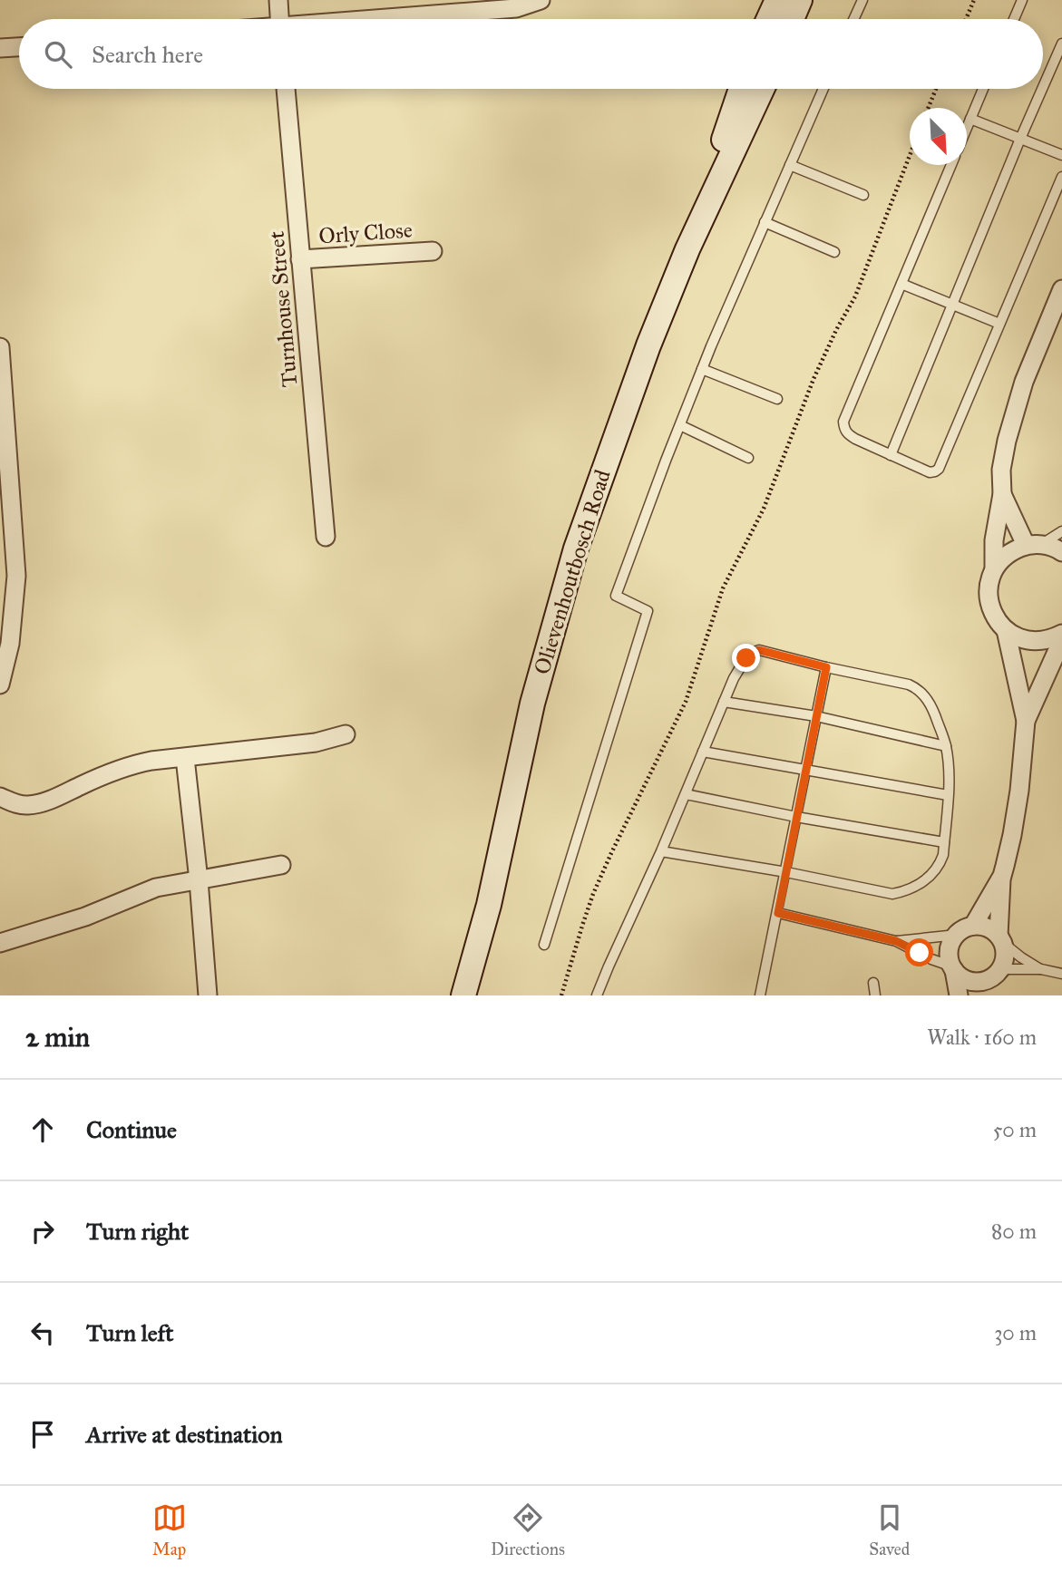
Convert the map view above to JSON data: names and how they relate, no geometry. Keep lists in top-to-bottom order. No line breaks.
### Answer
{"streets":{"main road":["Olievenhoutbosch Road"],"street":["Orly Close","Turnhouse Street"]},"crossings":[["Orly Close","Turnhouse Street"]],"north":"bottom right","page":{"search":"Search here","heading":["2 min","Walk · 160 m"],"list":[["Continue","50 m"],["Turn right","80 m"],["Turn left","30 m"],"Arrive at destination"],"nav":["Map","Directions","Saved"]}}
